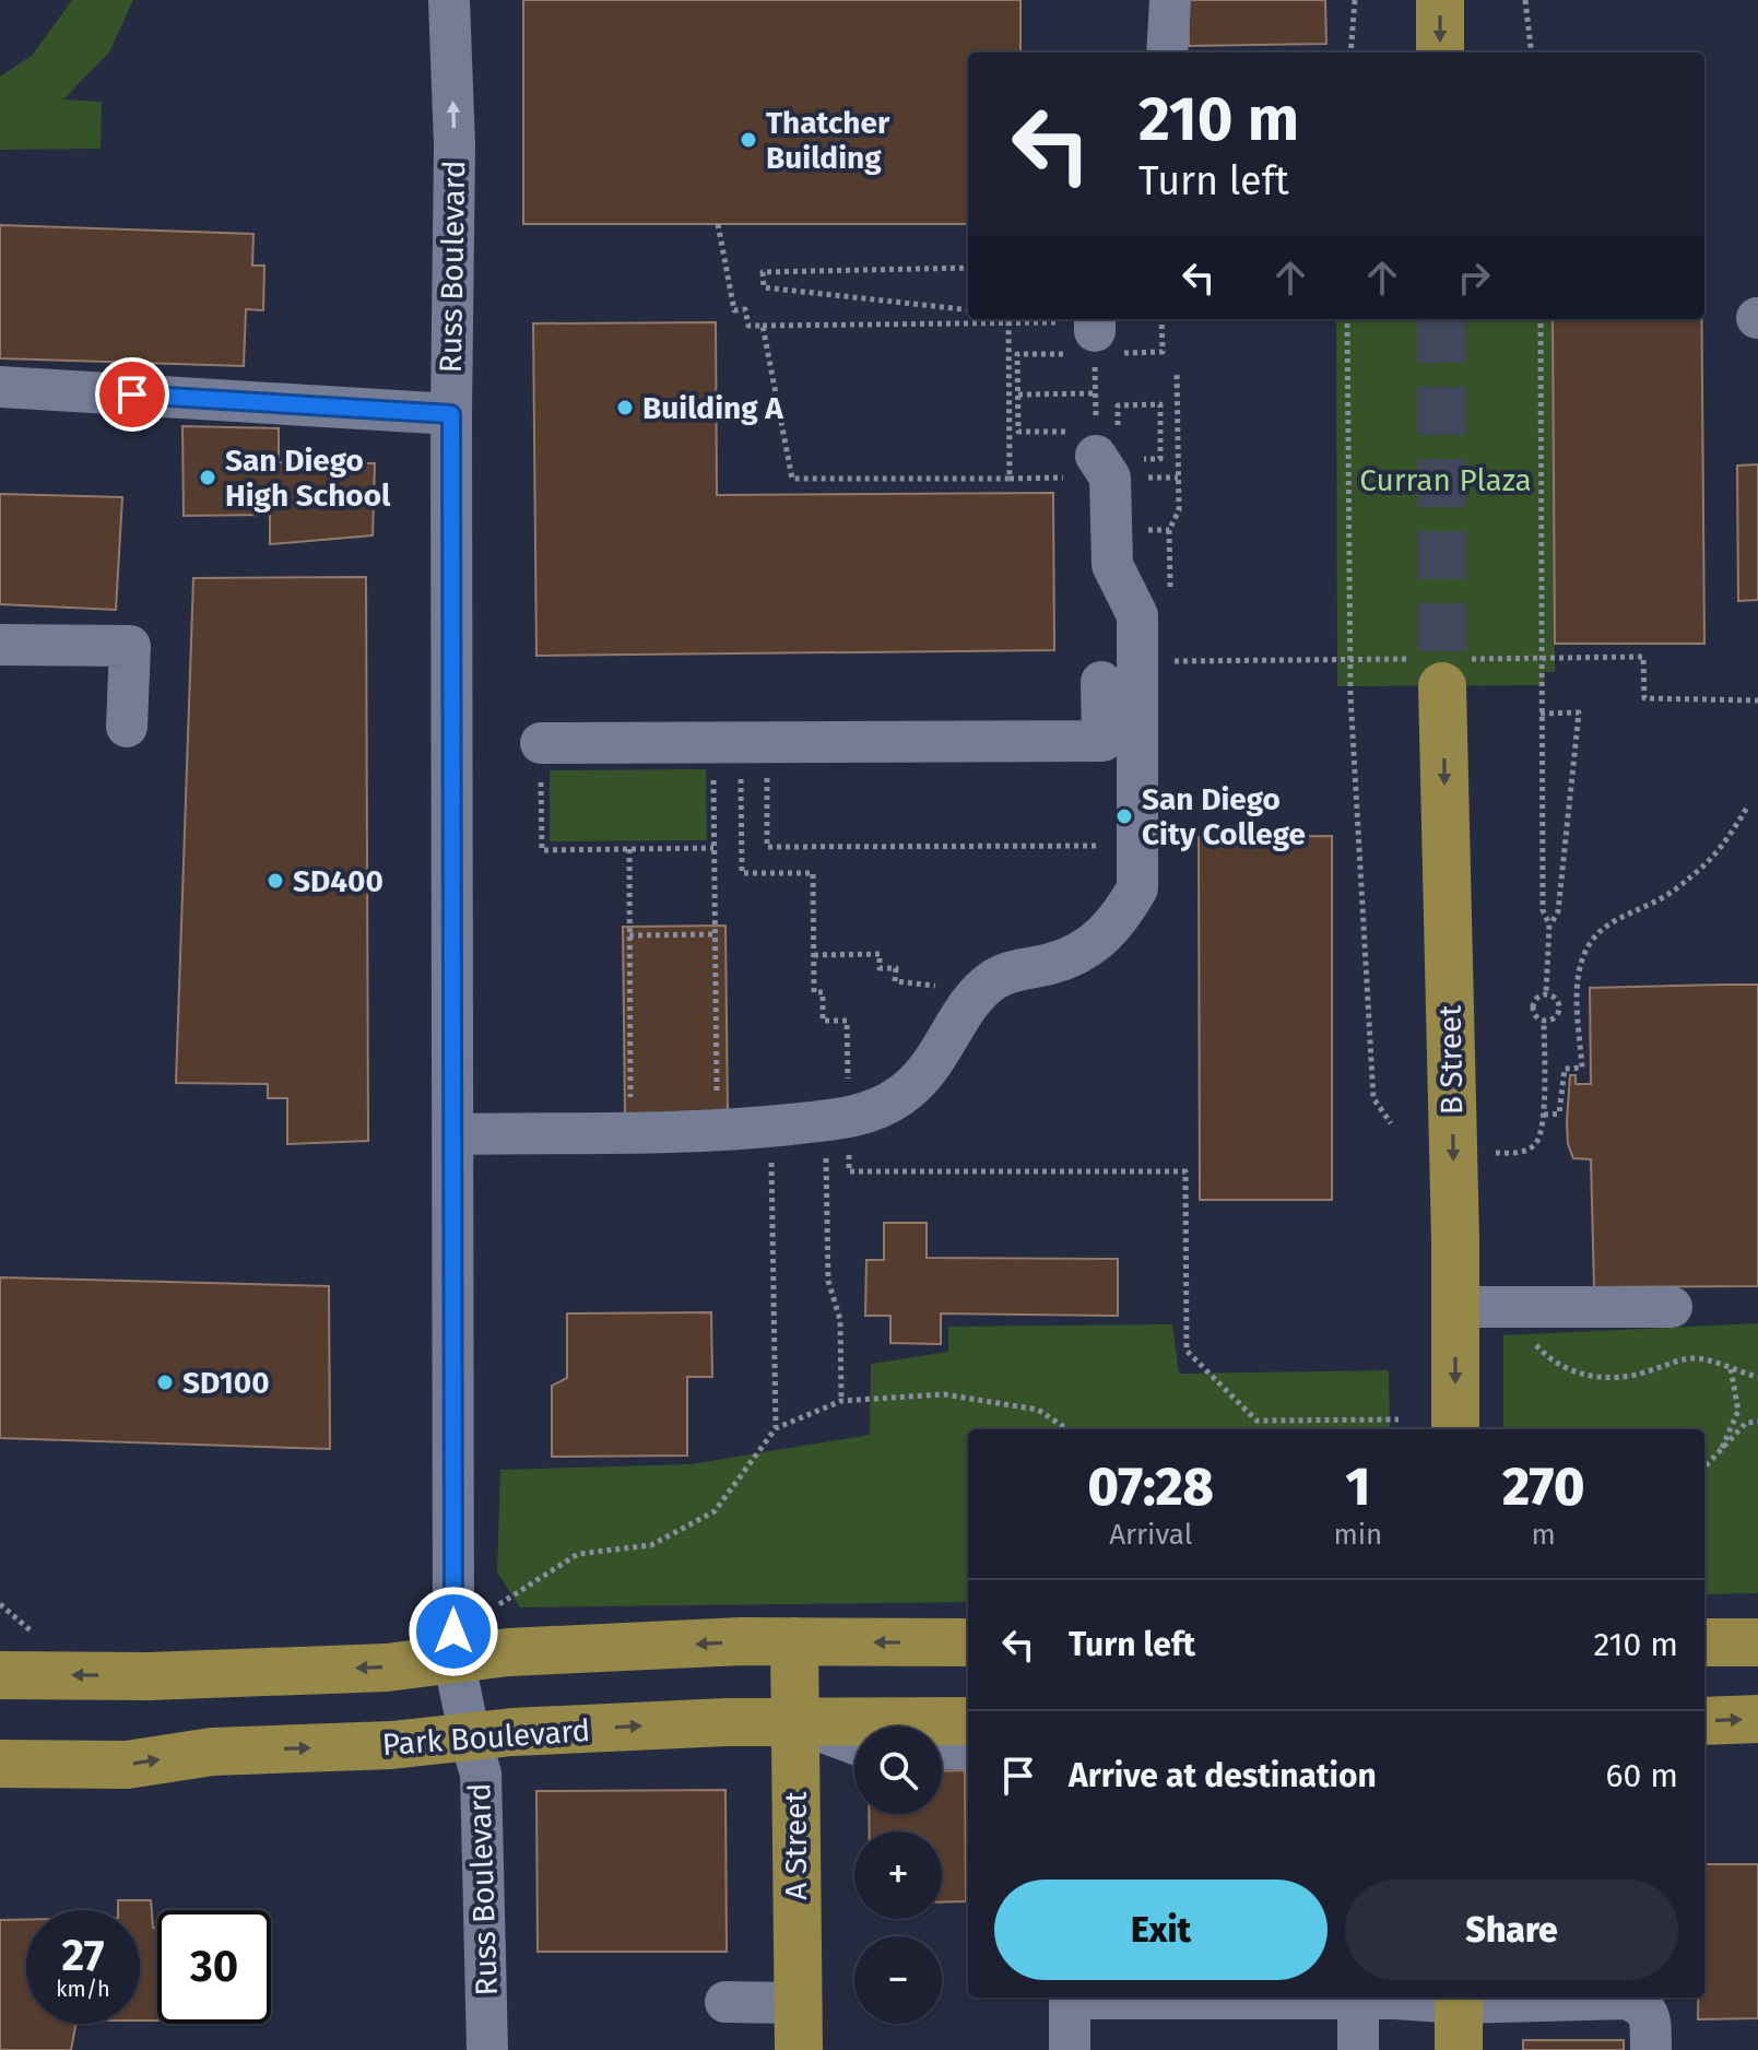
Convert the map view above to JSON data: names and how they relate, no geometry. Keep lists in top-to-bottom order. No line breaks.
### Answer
{"streets":{"main road":["B Street","Park Boulevard","A Street"],"street":["Russ Boulevard"]},"crossings":[["Russ Boulevard","Park Boulevard"],["Park Boulevard","A Street"]],"one_way":["B Street"],"parks":["Curran Plaza"],"places":["Thatcher Building","Building A","San Diego High School","San Diego City College","SD400","SD100"],"page":{"turn":["210 m","Turn left"],"eta":["07:28","Arrival","1","min","270","m"],"list":[{"name":"Turn left","value":"210 m"},{"name":"Arrive at destination","value":"60 m"}],"map_buttons":["+","−"],"buttons":["Exit","Share"],"speed":"27 km/h","limit":"30"}}
